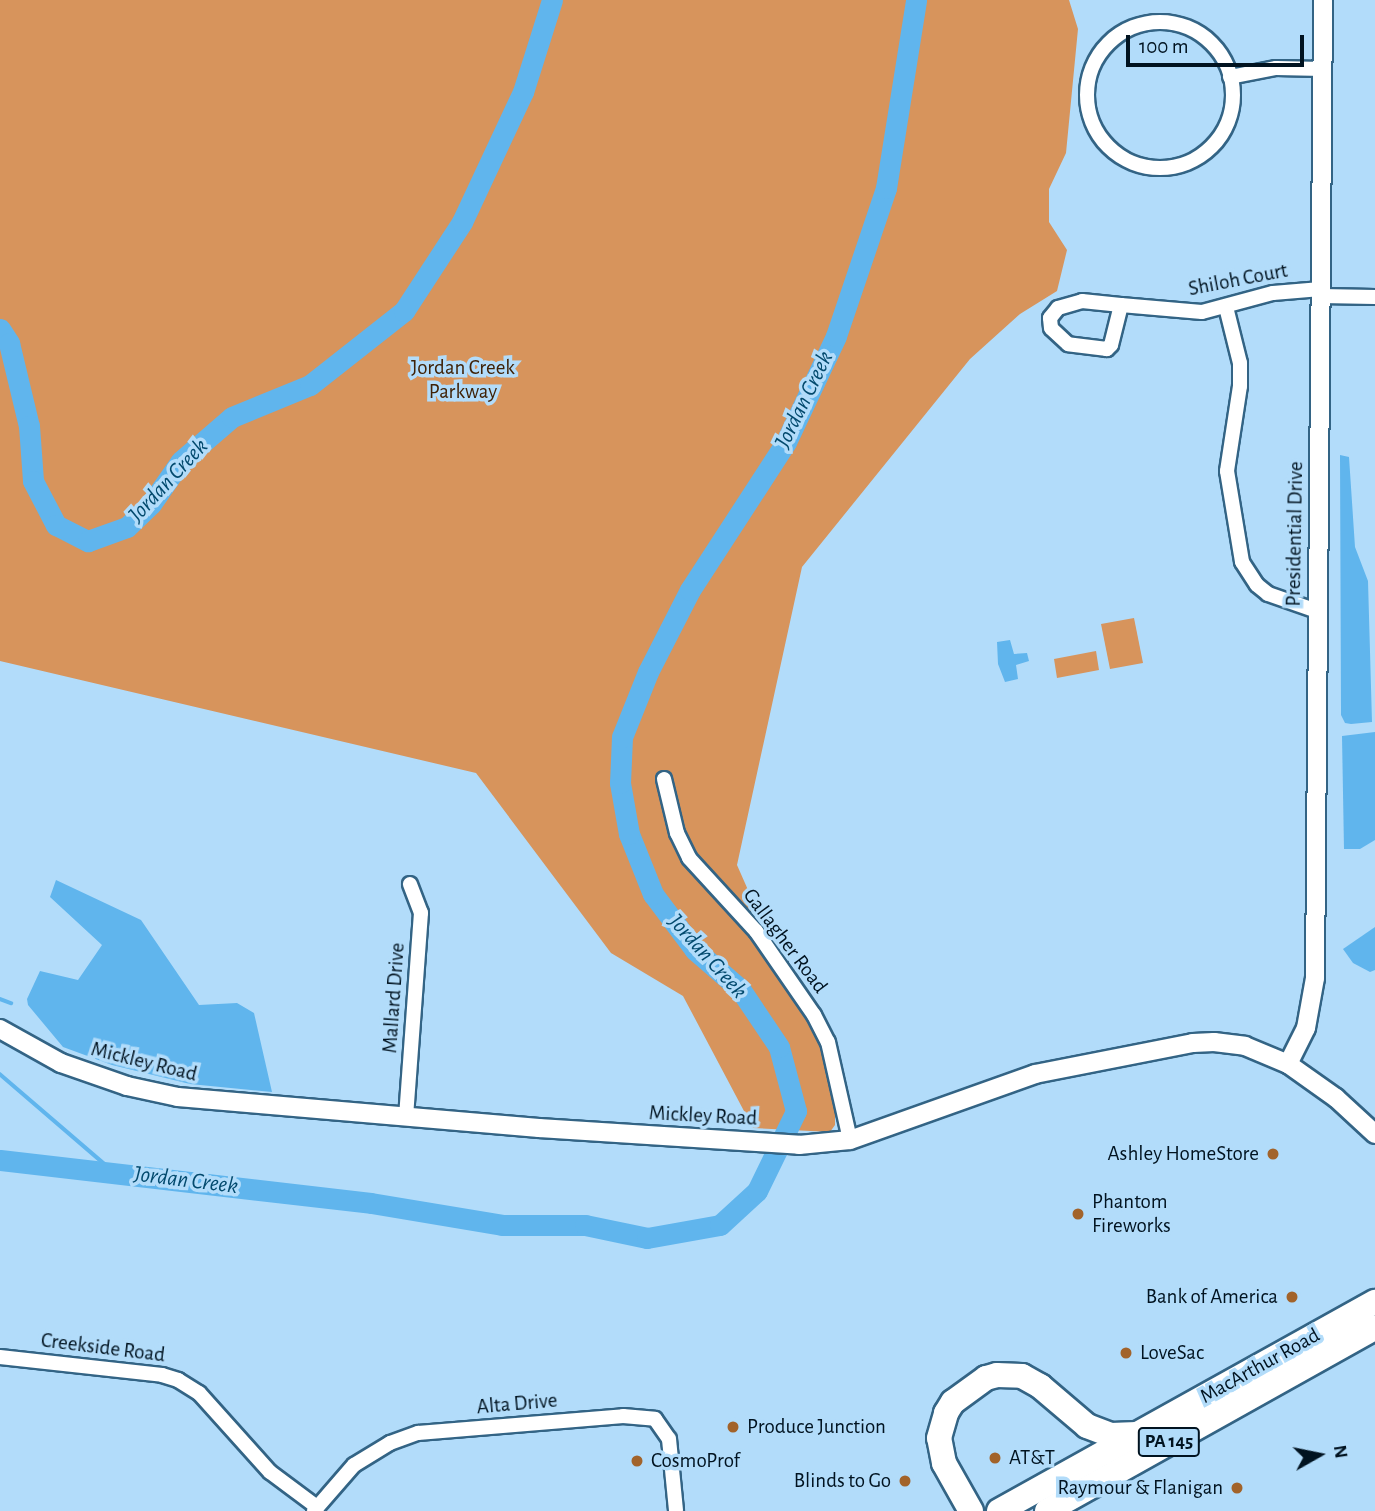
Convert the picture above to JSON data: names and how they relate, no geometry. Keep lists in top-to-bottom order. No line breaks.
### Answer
{"streets":{"highway":["MacArthur Road","PA 145"],"street":["Shiloh Court","Presidential Drive","Gallagher Road","Mallard Drive","Mickley Road","Creekside Road","Alta Drive"]},"crossings":[["Shiloh Court","Presidential Drive"],["Presidential Drive","Mickley Road"],["Gallagher Road","Mickley Road"],["Mallard Drive","Mickley Road"],["Creekside Road","Alta Drive"]],"water":["Jordan Creek"],"parks":["Jordan Creek Parkway"],"places":["Ashley HomeStore","Phantom Fireworks","Bank of America","LoveSac","Produce Junction","AT&T","CosmoProf","Blinds to Go","Raymour & Flanigan"],"scale_bar":"100 m","north":"right"}
